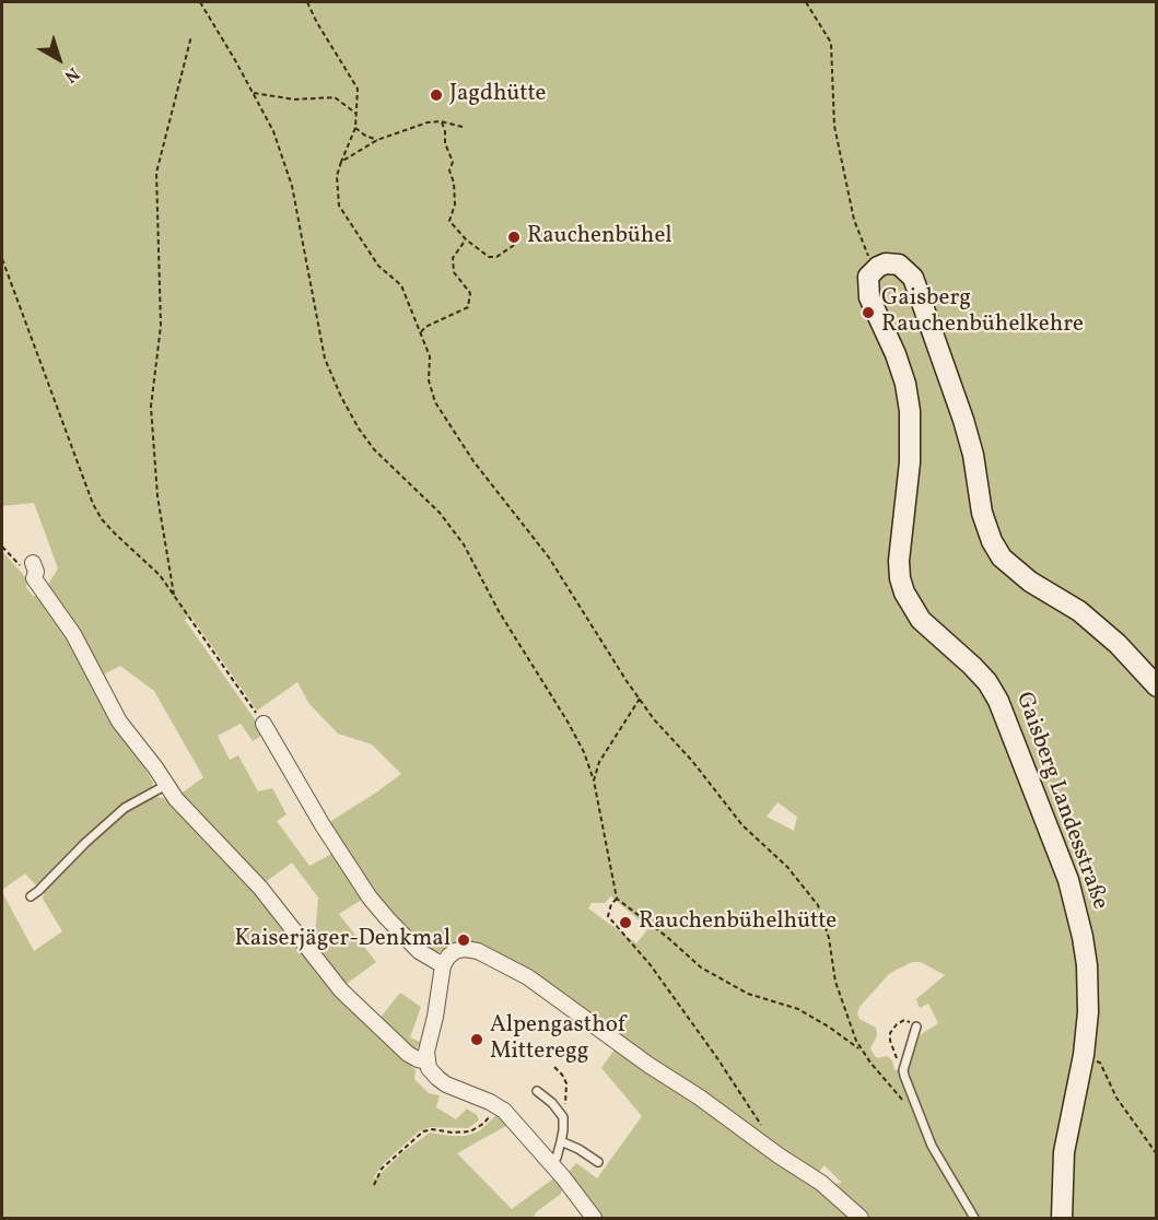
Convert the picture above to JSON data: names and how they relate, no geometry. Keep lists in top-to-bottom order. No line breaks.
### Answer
{"streets":{"main road":["Gaisberg Landesstraße"]},"places":["Jagdhütte","Rauchenbühel","Gaisberg Rauchenbühelkehre","Rauchenbühelhütte","Kaiserjäger-Denkmal","Alpengasthof Mitteregg"],"north":"bottom right"}
